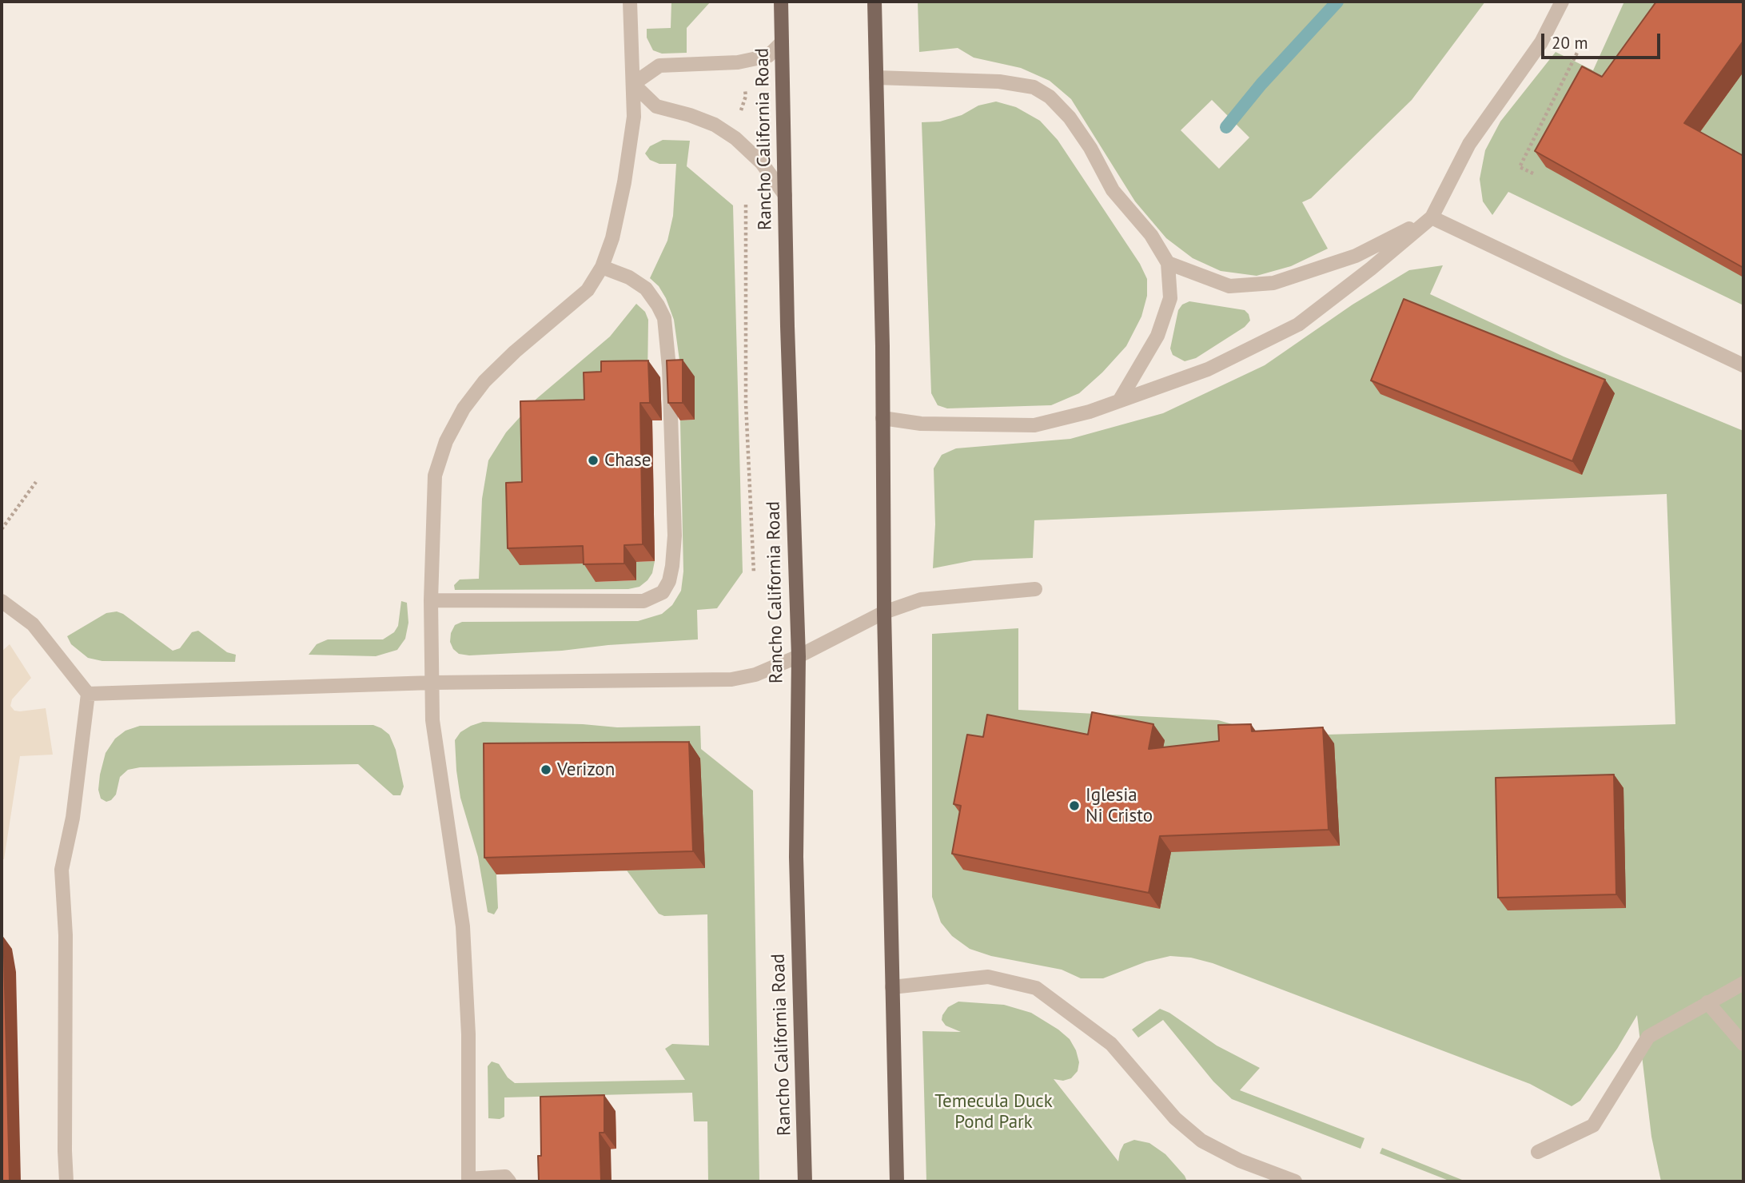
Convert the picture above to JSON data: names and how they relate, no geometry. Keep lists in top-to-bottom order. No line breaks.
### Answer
{"streets":{"main road":["Rancho California Road"]},"parks":["Temecula Duck Pond Park"],"places":["Chase","Verizon","Iglesia Ni Cristo"],"scale_bar":"20 m"}
